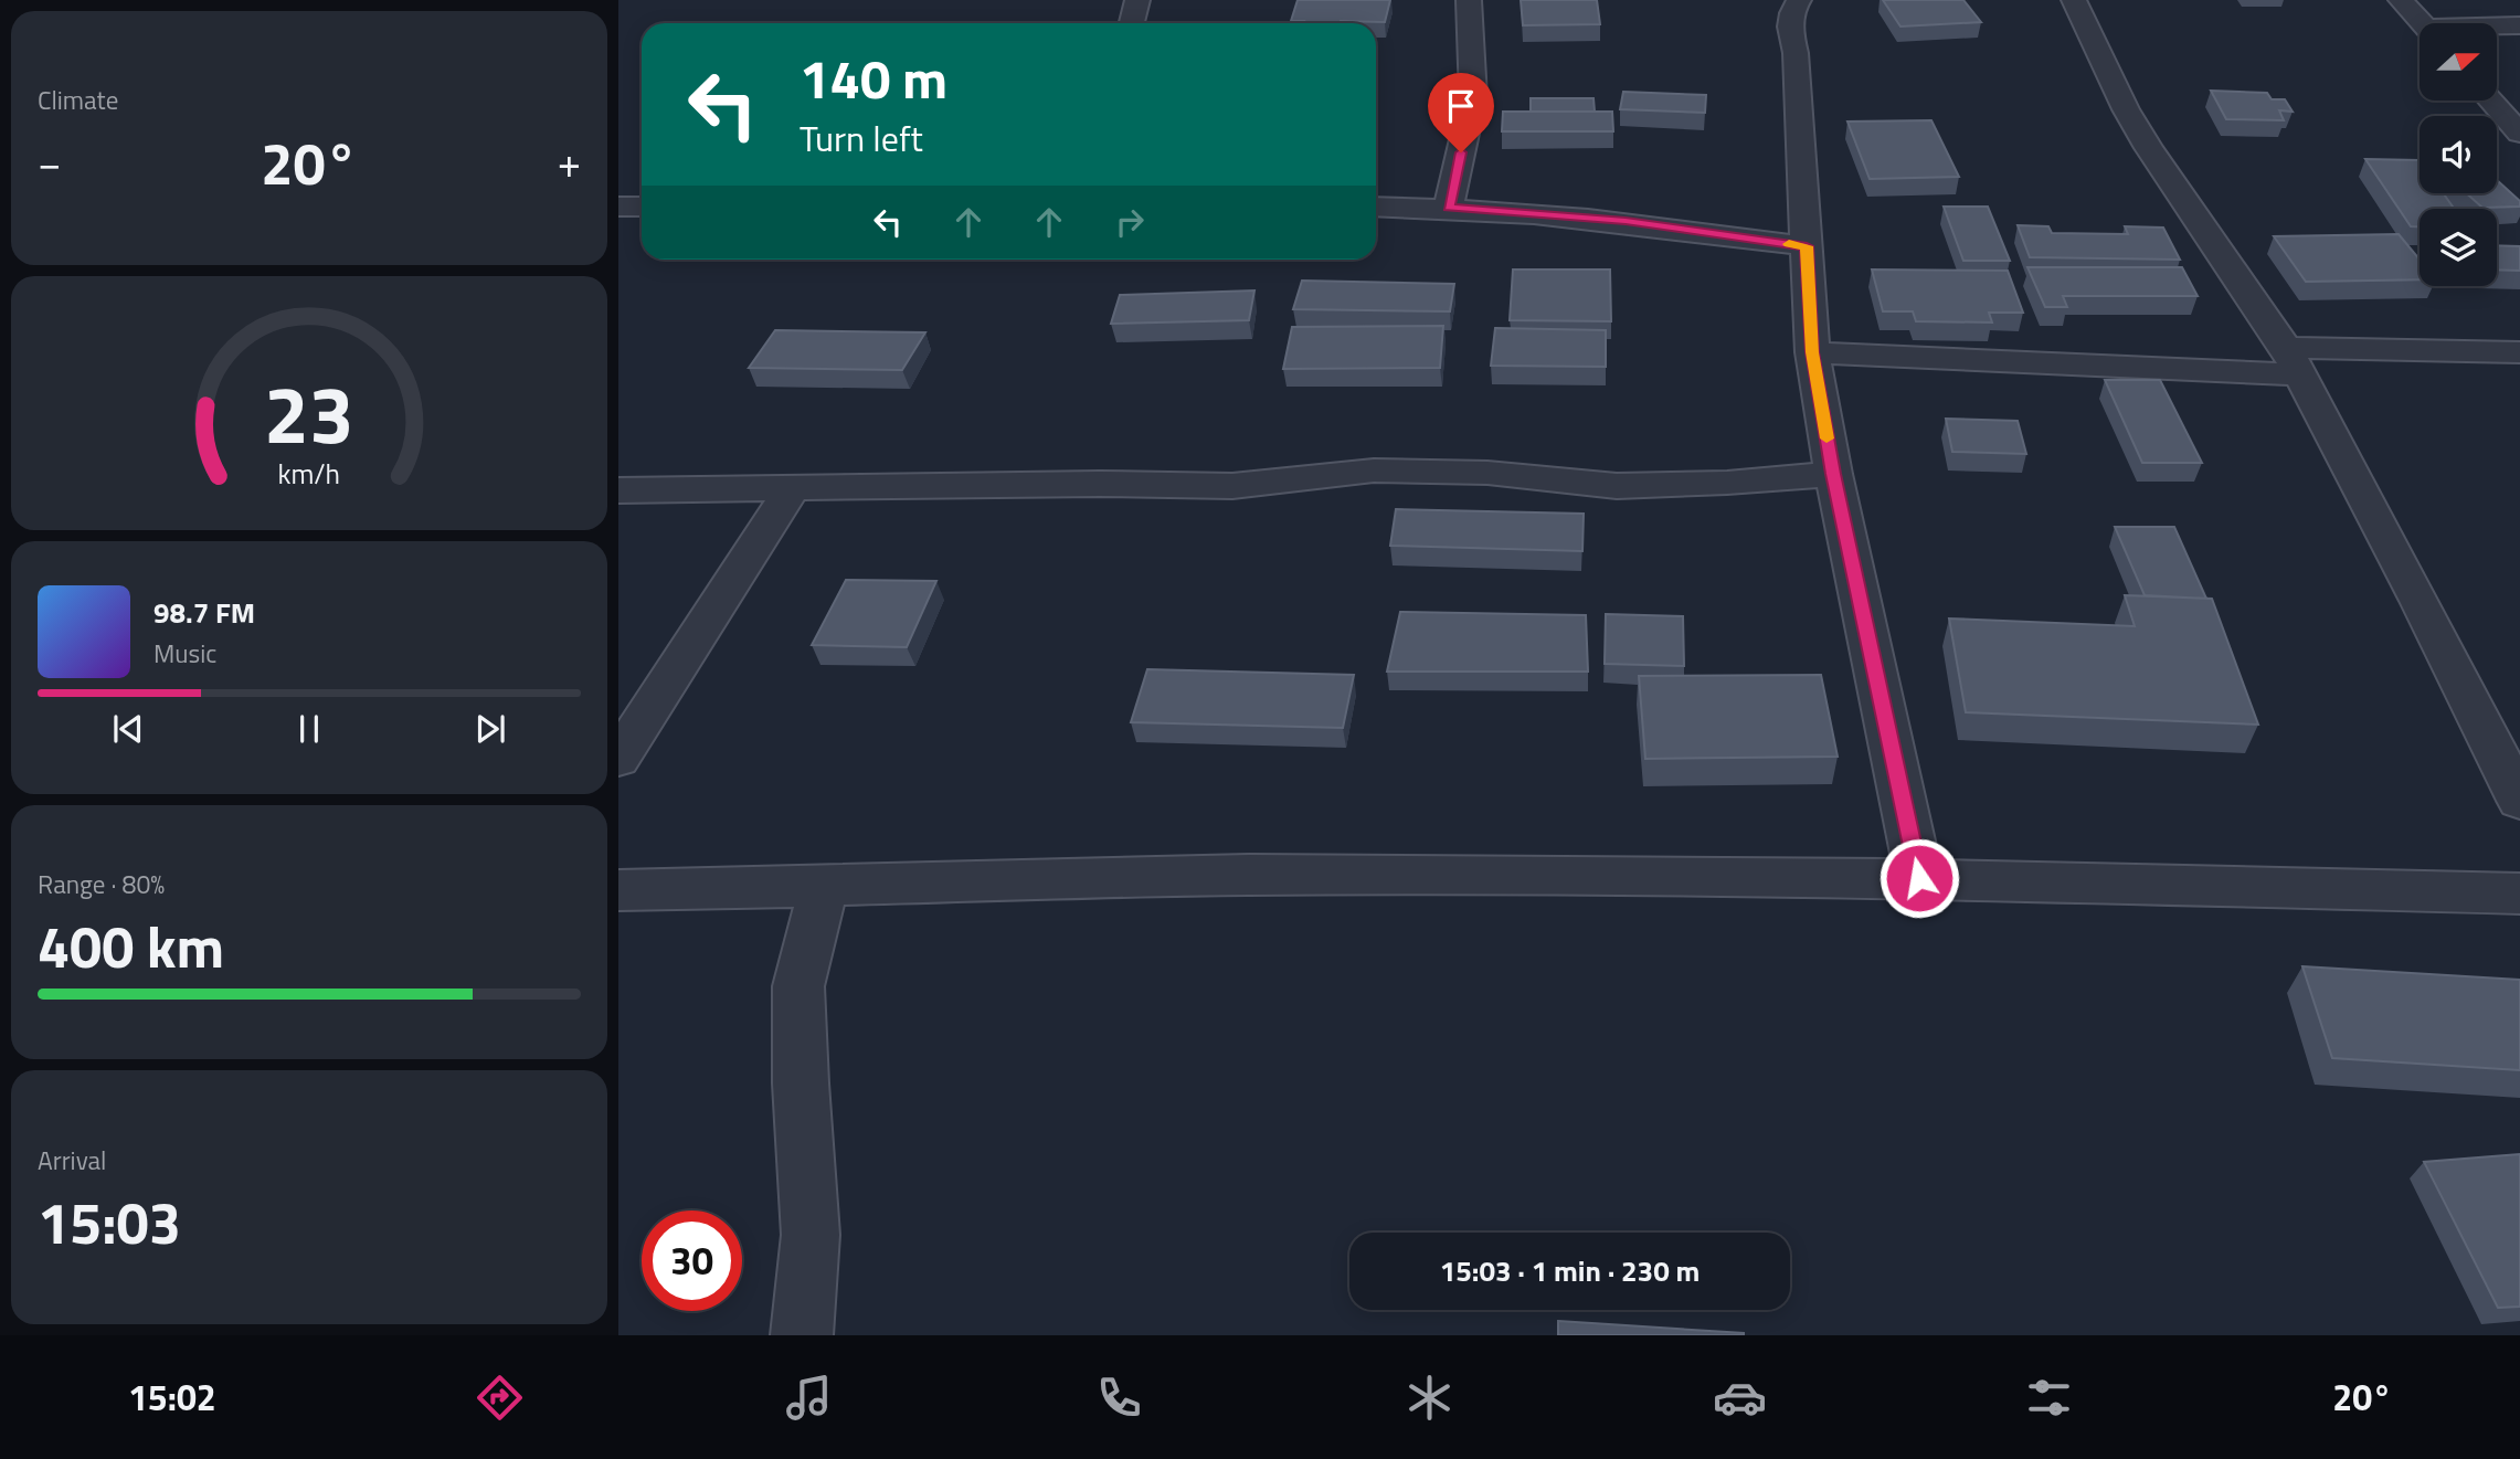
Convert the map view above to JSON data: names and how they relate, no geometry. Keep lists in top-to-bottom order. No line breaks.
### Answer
{"north":"right","page":{"tile":["Climate",["Range · 80%","400 km"],["Arrival","15:03"]],"turn":["140 m","Turn left"],"heat":["−","20°","+"],"song":["98.7 FM","Music"],"limit":"30","trip":"15:03 · 1 min · 230 m","tabs":["15:02","20°"],"gauge":["23","km/h"]}}
